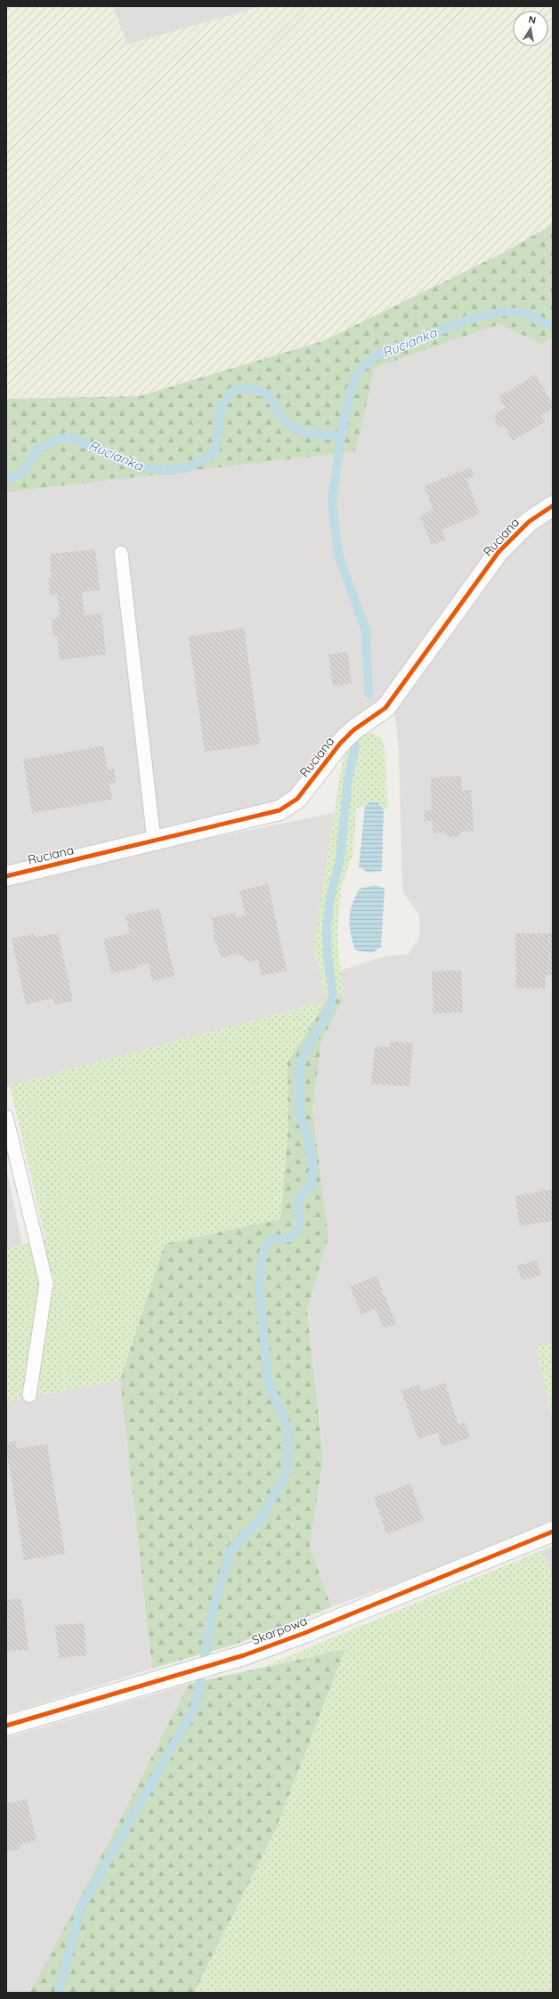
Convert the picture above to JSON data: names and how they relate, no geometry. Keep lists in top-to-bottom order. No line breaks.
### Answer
{"streets":{"street":["Ruciana","Skarpowa"]},"water":["Rucianka"],"north":"top"}
